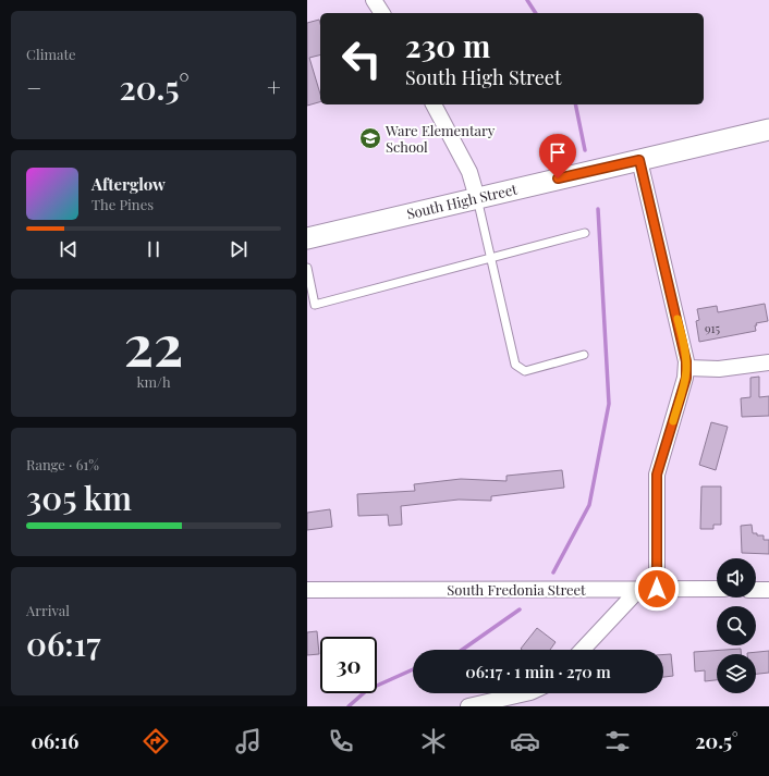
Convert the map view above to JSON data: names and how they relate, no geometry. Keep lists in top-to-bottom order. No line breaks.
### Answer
{"streets":{"main road":["South High Street"],"street":["South Fredonia Street"]},"places":{"school or university":["Ware Elementary School"]},"house_numbers":["915"],"page":{"tile":["Climate",["22","km/h"],["Range · 61%","305 km"],["Arrival","06:17"]],"turn":["230 m","South High Street"],"heat":["−","20.5°","+"],"song":["Afterglow","The Pines"],"limit":"30","trip":"06:17 · 1 min · 270 m","tabs":["06:16","20.5°"]}}
